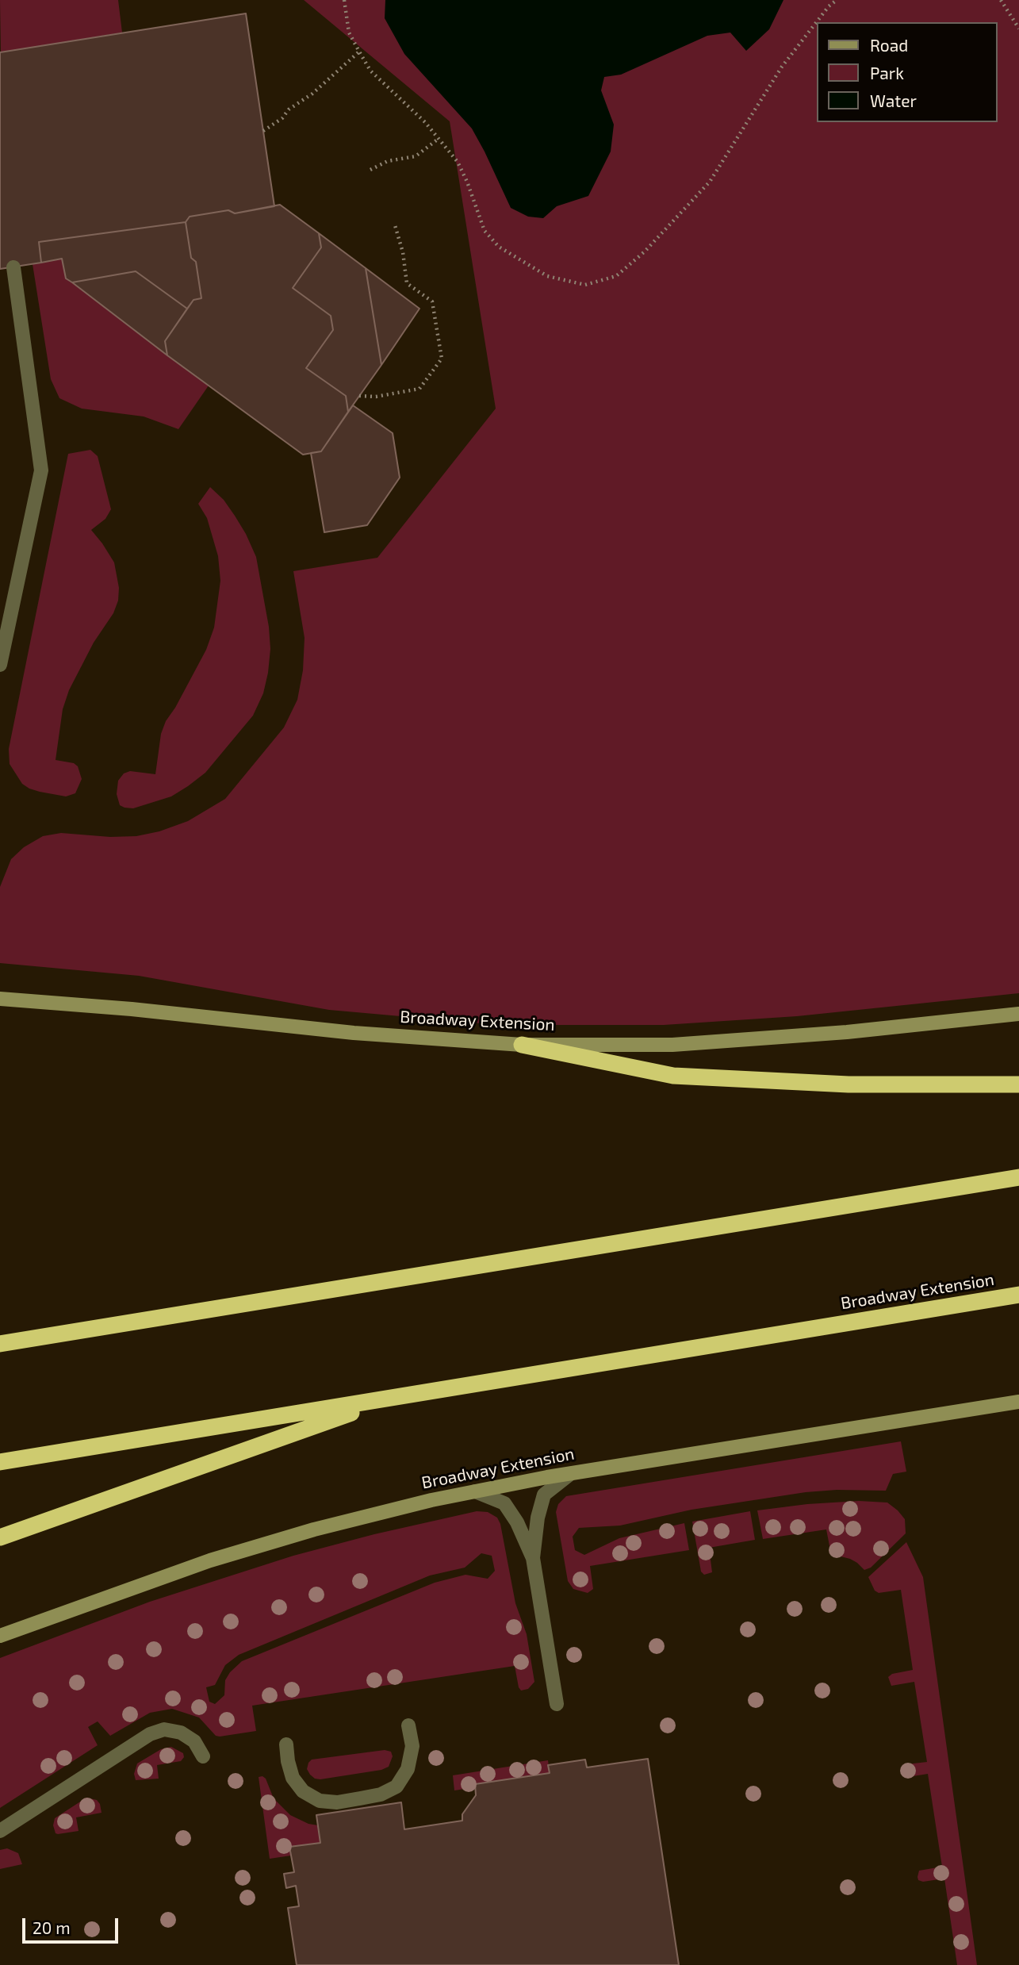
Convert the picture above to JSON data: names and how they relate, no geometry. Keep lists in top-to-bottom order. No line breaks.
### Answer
{"streets":{"highway":["Broadway Extension"]},"legend":["Road","Park","Water"],"scale_bar":"20 m"}
